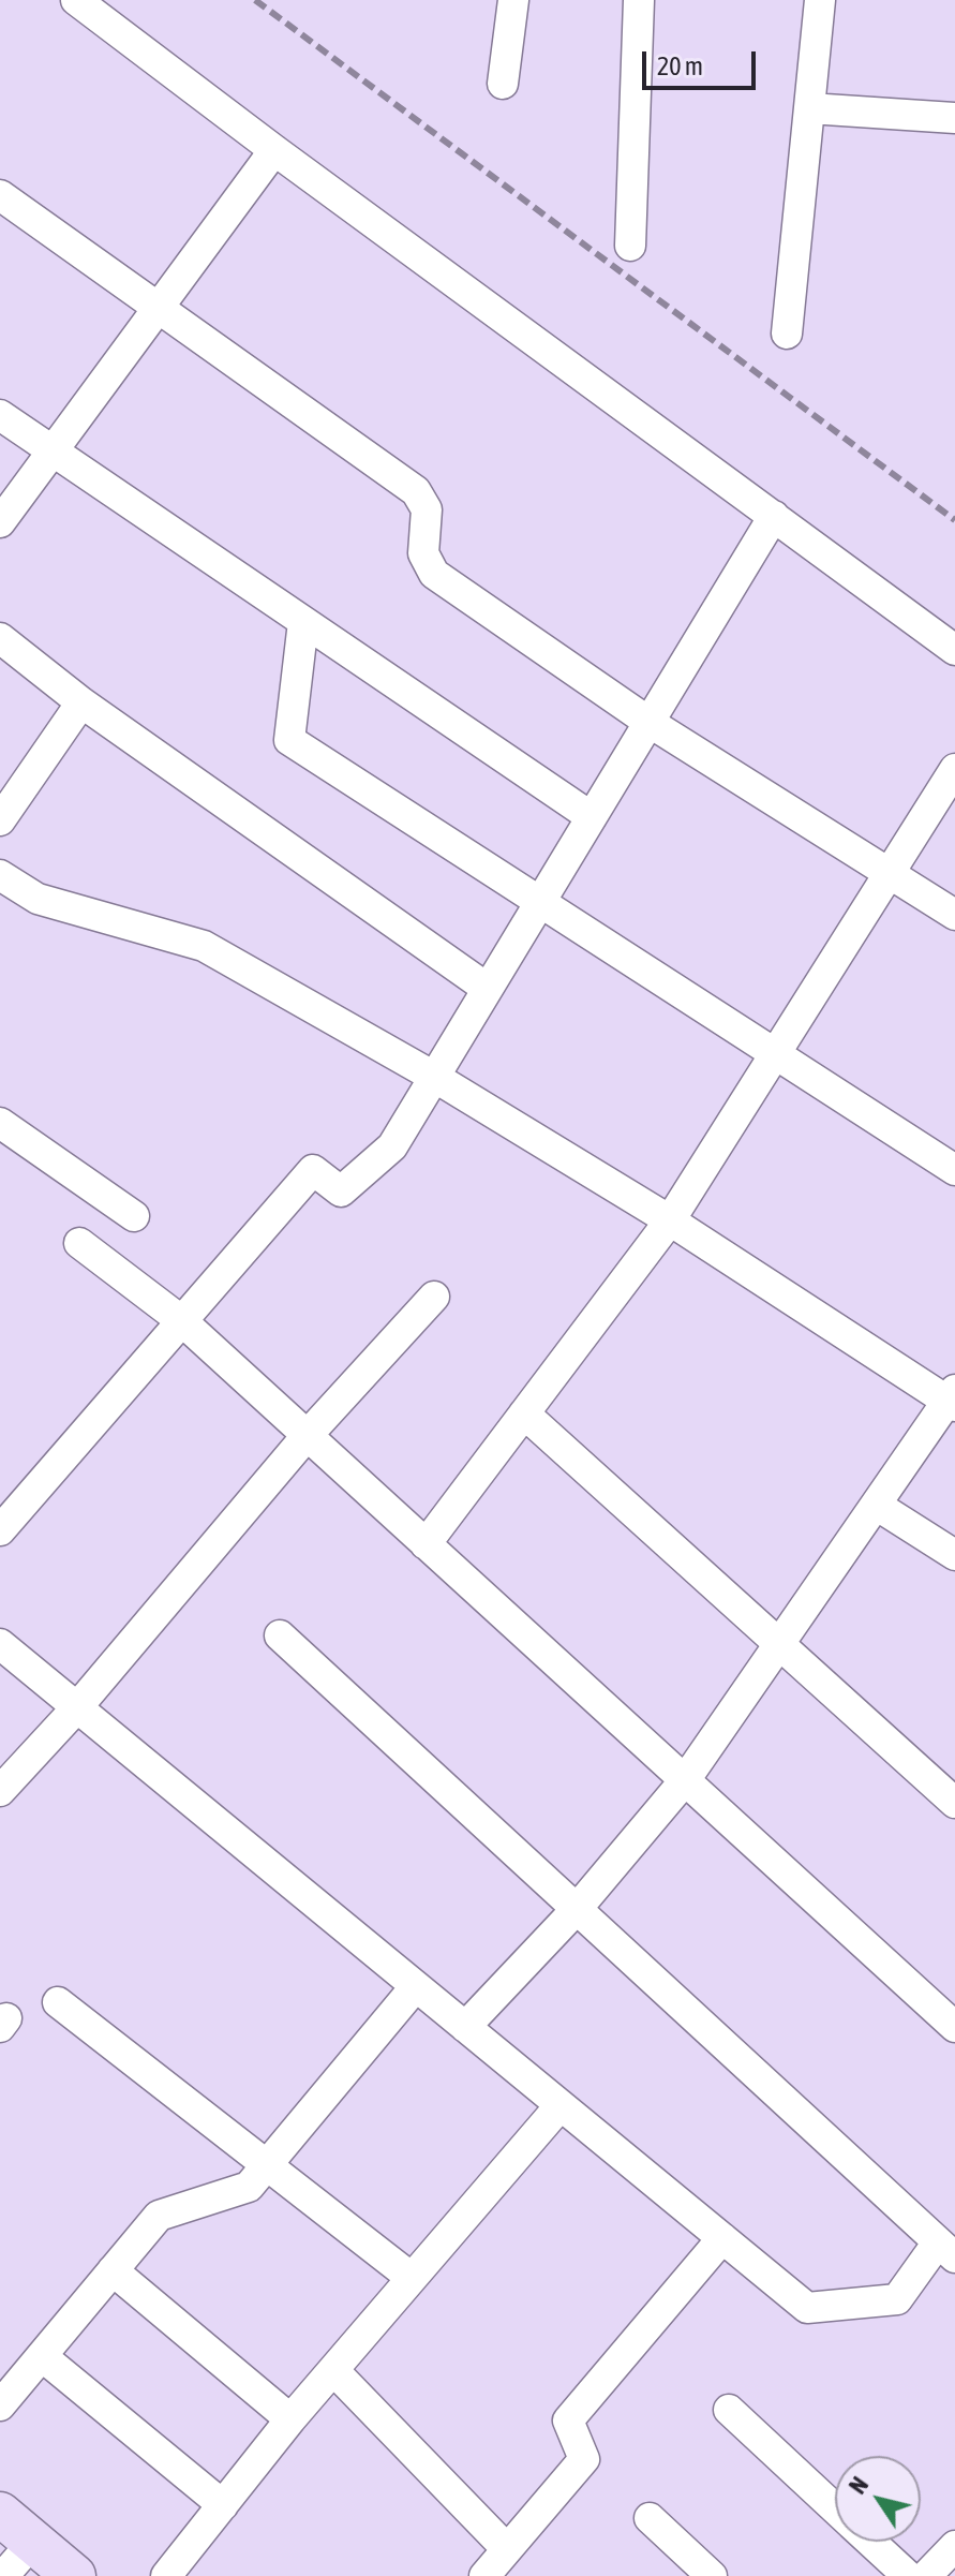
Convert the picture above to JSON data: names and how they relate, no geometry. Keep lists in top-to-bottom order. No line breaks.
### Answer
{"scale_bar":"20 m","north":"top left"}
